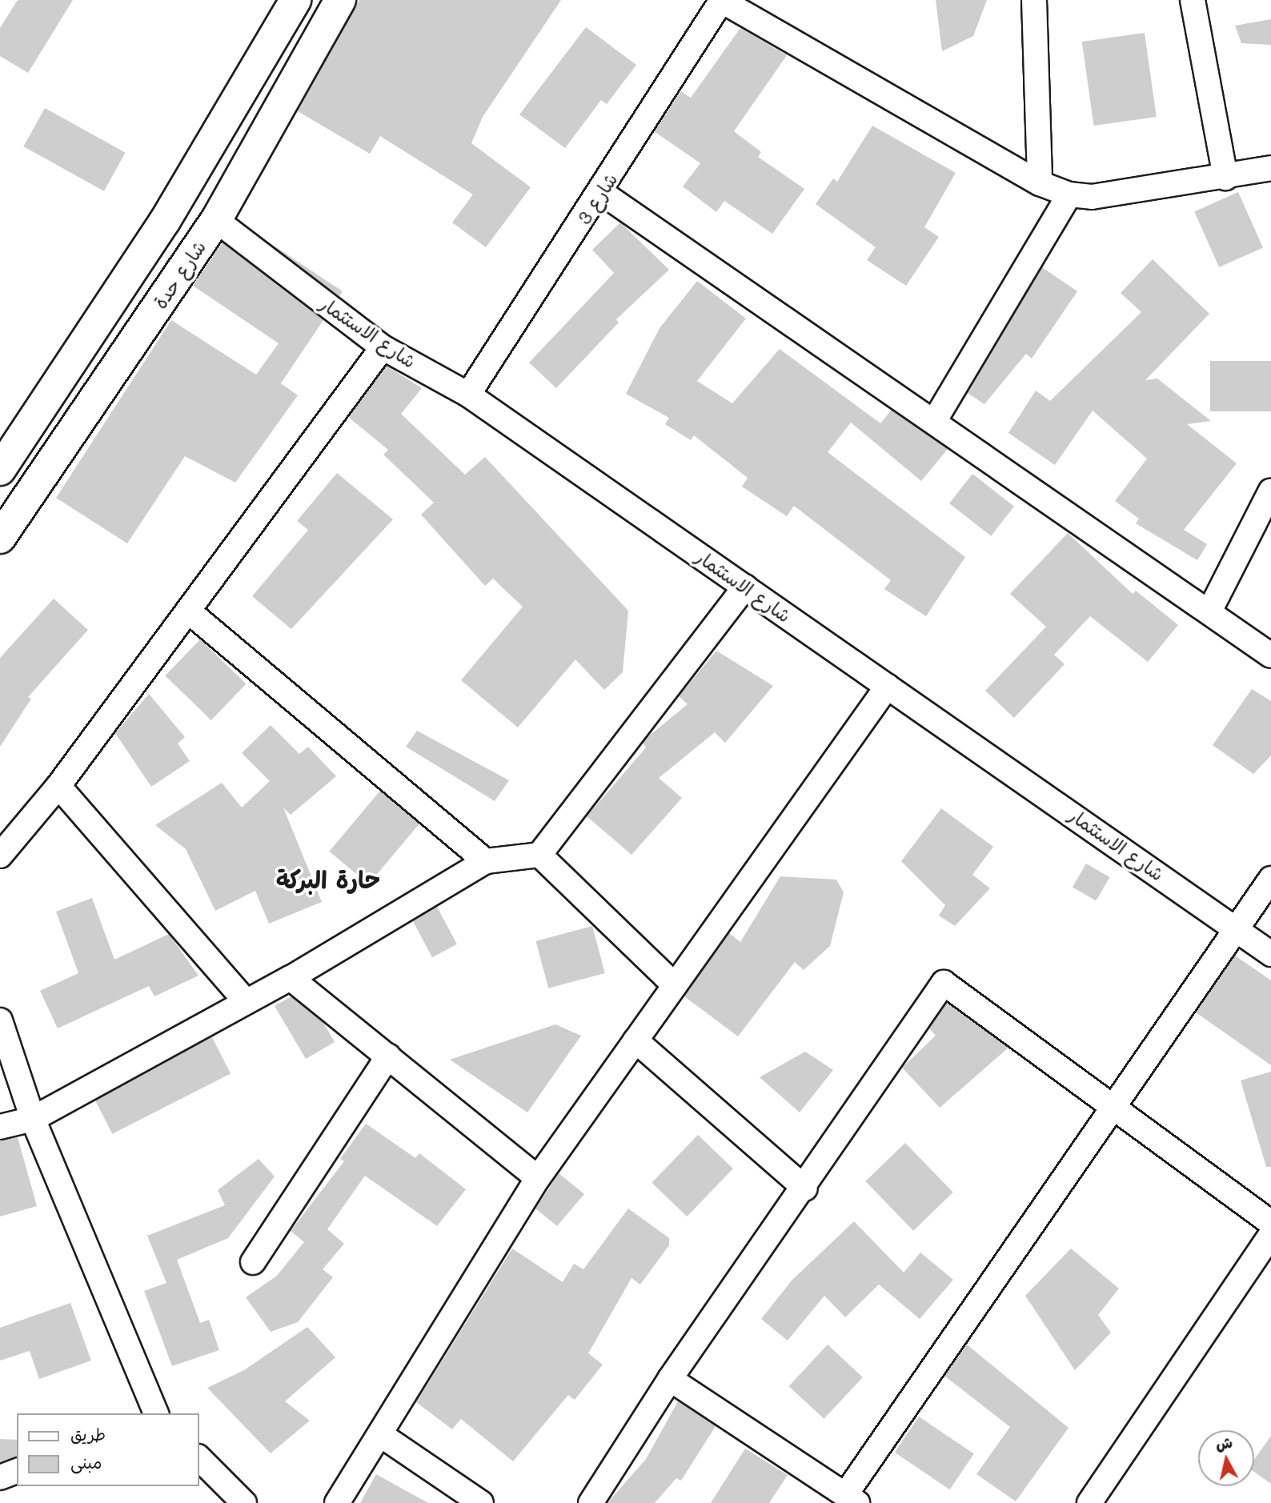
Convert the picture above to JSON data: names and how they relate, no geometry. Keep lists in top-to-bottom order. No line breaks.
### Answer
{"streets":{"main road":["شارع حدة"],"street":["شارع 3","شارع الاستثمار"]},"crossings":[["شارع 3","شارع الاستثمار"],["شارع حدة","شارع الاستثمار"]],"districts":["حارة البركة"],"legend":["طريق","مبنى"],"north":"top"}
